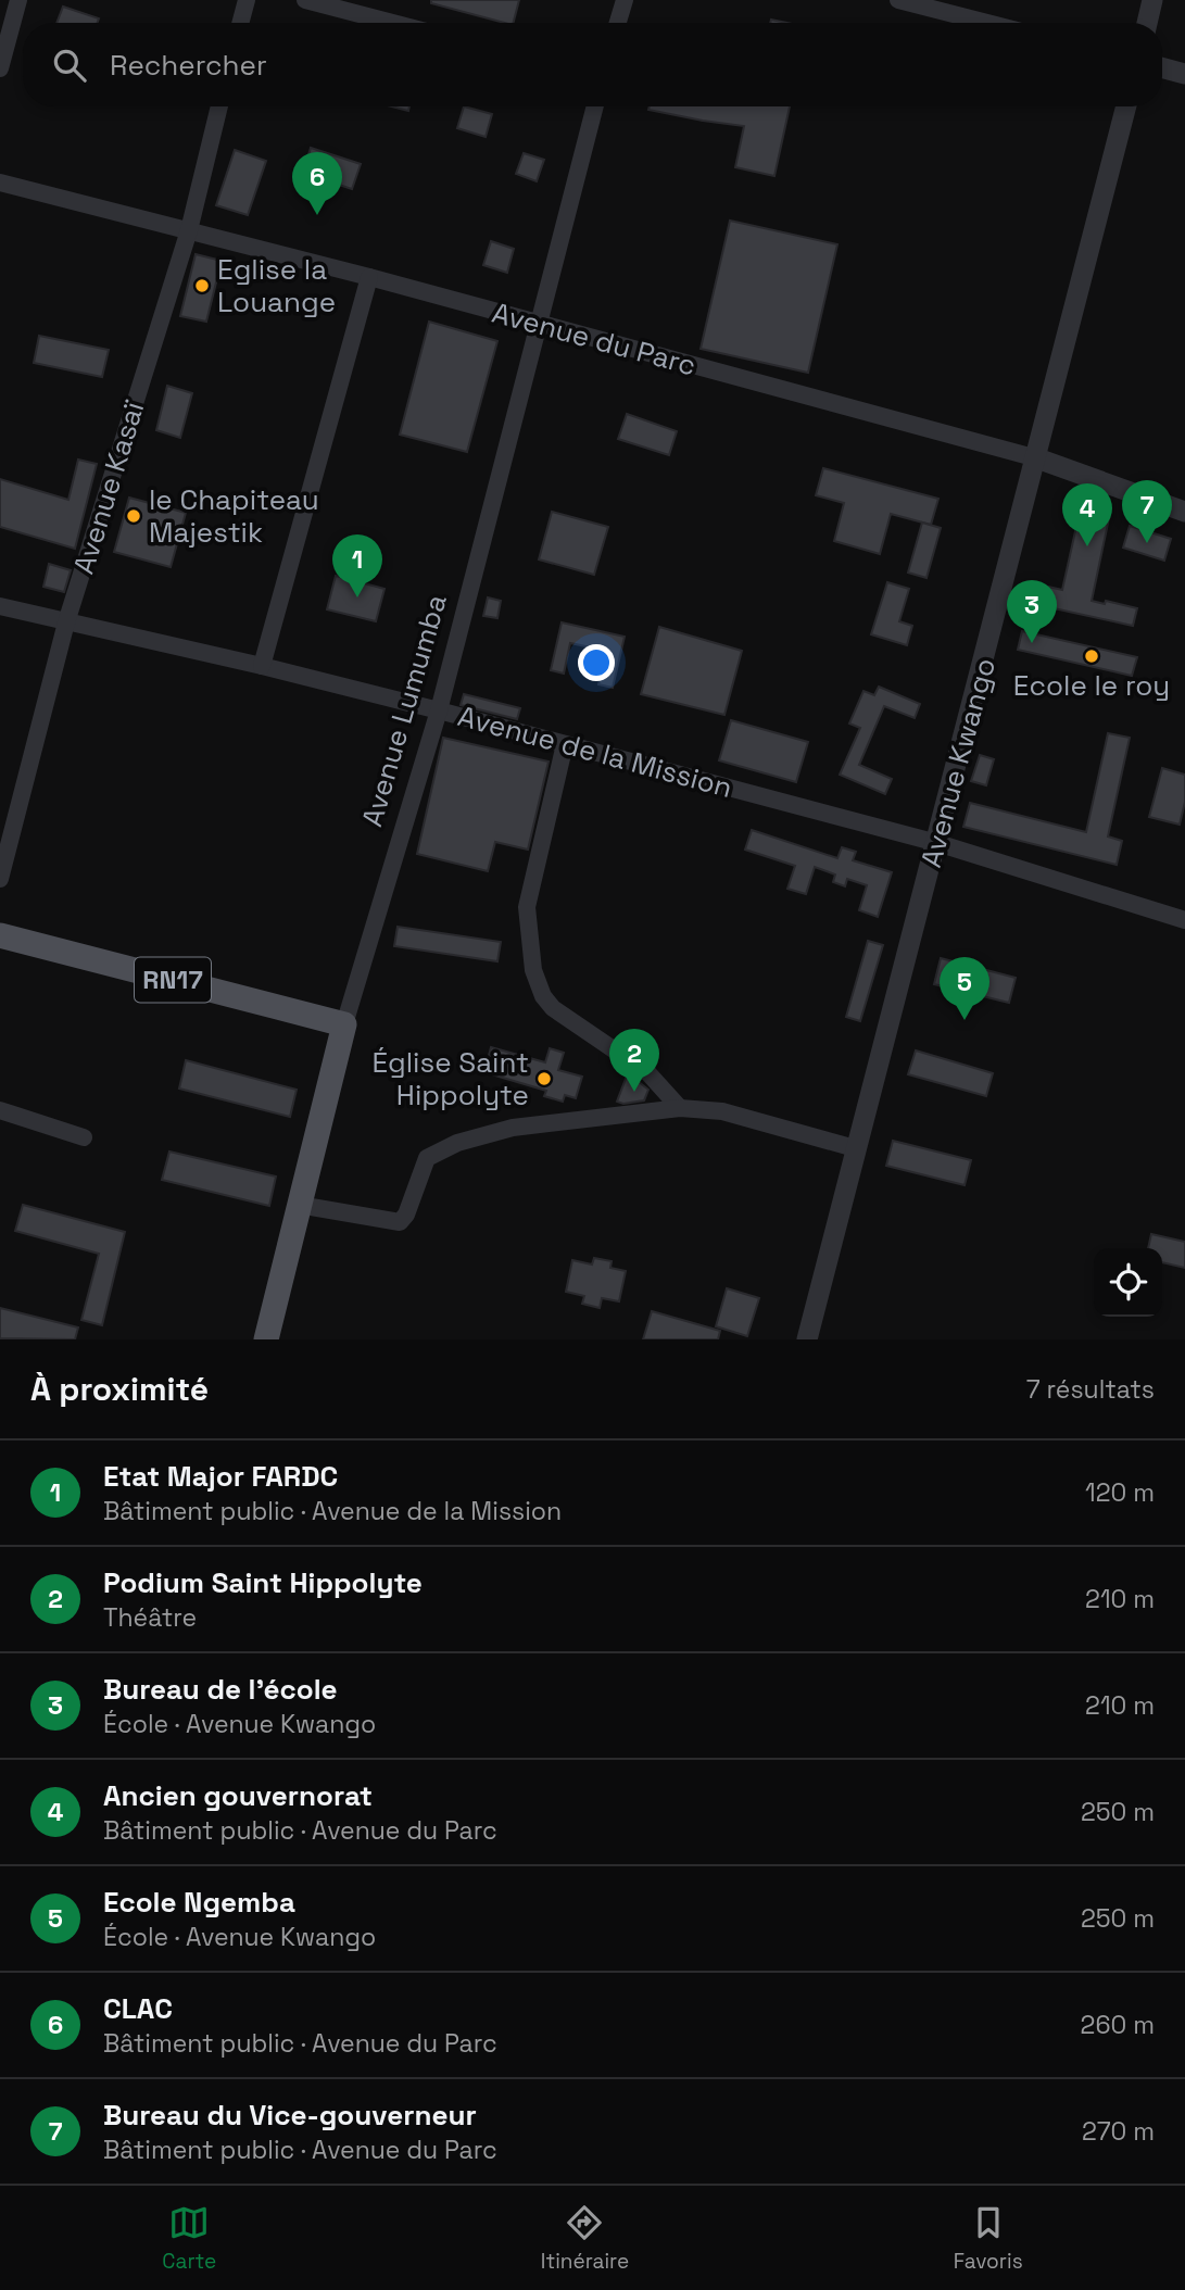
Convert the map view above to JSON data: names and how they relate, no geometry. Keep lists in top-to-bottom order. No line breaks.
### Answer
{"streets":{"main road":["Avenue Lumumba","RN17"],"street":["Avenue du Parc","Avenue Kasaï","Avenue de la Mission","Avenue Kwango"]},"crossings":[["Avenue du Parc","Avenue Kasaï"],["Avenue du Parc","Avenue Lumumba"],["Avenue du Parc","Avenue Kwango"],["Avenue Kasaï","Avenue de la Mission"],["Avenue Lumumba","Avenue de la Mission"],["Avenue Lumumba","RN17"],["Avenue de la Mission","Avenue Kwango"]],"places":["Eglise la Louange","le Chapiteau Majestik","Ecole le roy","Église Saint Hippolyte"],"page":{"search":"Rechercher","pins":["6","7","4","1","3","5","2"],"heading":["À proximité","7 résultats"],"list":[{"mark":"1","name":"Etat Major FARDC","note":"Bâtiment public · Avenue de la Mission","value":"120 m"},{"mark":"2","name":"Podium Saint Hippolyte","note":"Théâtre","value":"210 m"},{"mark":"3","name":"Bureau de l'école","note":"École · Avenue Kwango","value":"210 m"},{"mark":"4","name":"Ancien gouvernorat","note":"Bâtiment public · Avenue du Parc","value":"250 m"},{"mark":"5","name":"Ecole Ngemba","note":"École · Avenue Kwango","value":"250 m"},{"mark":"6","name":"CLAC","note":"Bâtiment public · Avenue du Parc","value":"260 m"},{"mark":"7","name":"Bureau du Vice-gouverneur","note":"Bâtiment public · Avenue du Parc","value":"270 m"}],"nav":["Carte","Itinéraire","Favoris"]}}
